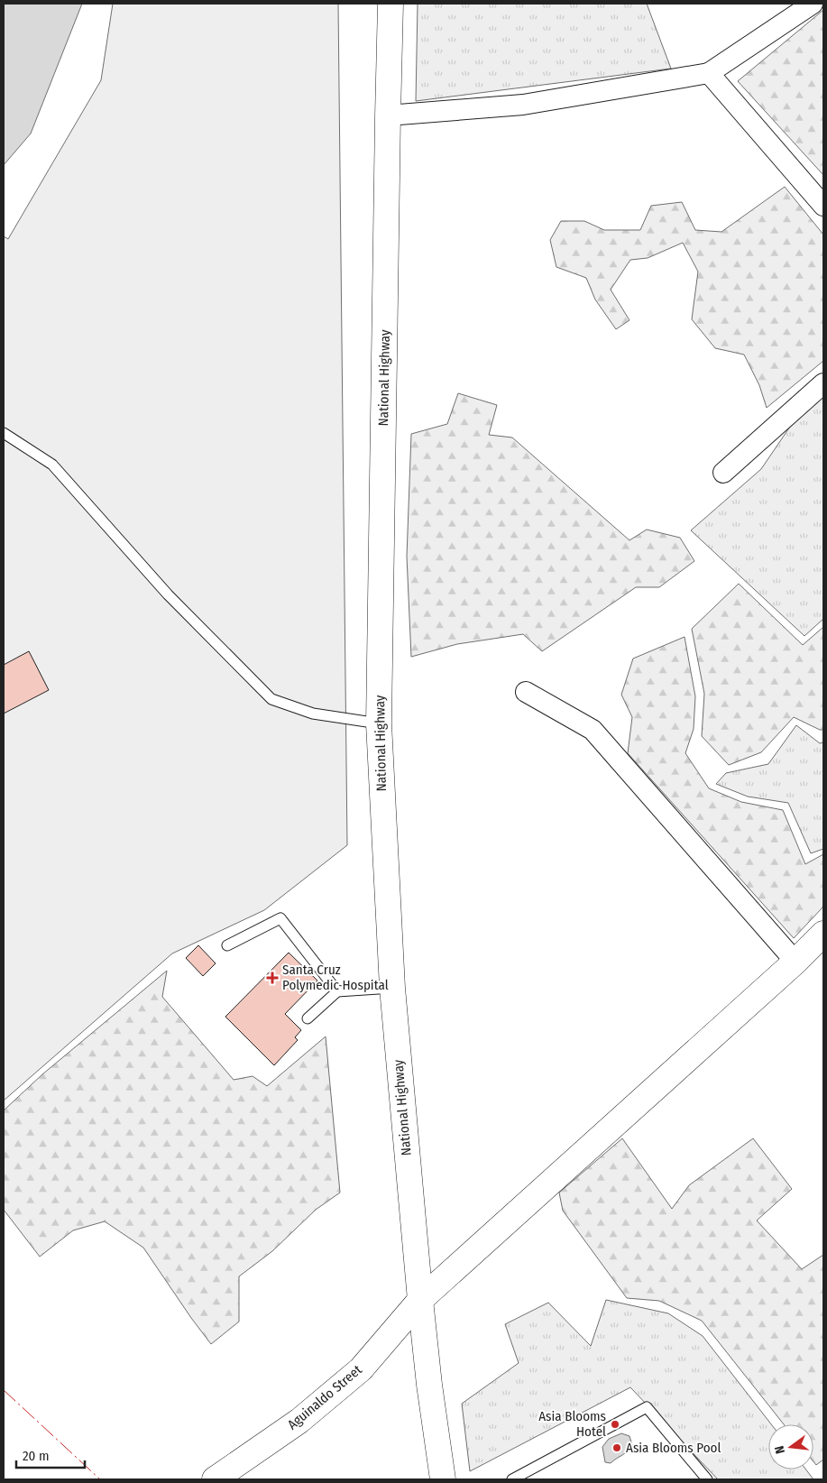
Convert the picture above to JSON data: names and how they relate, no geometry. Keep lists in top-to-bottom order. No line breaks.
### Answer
{"streets":{"main road":["National Highway","Aguinaldo Street"]},"crossings":[["National Highway","Aguinaldo Street"]],"places":{"health":["Santa Cruz Polymedic Hospital"],"other":["Asia Blooms Hotel","Asia Blooms Pool"]},"scale_bar":"20 m","north":"left"}
